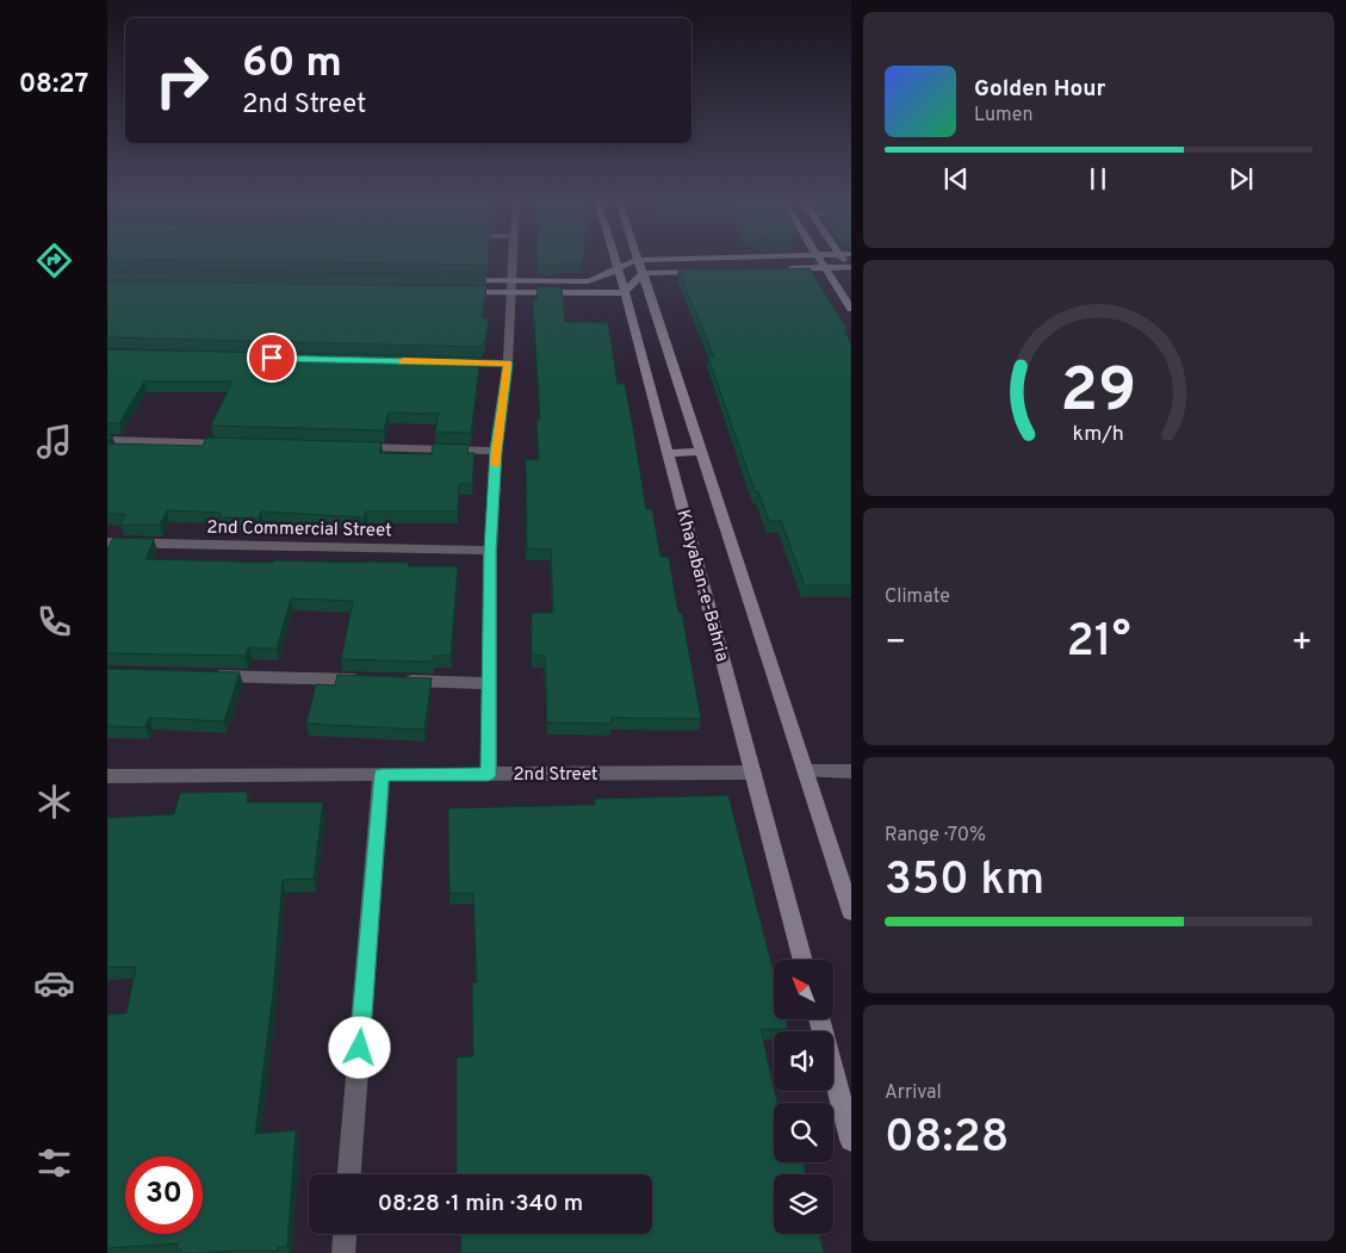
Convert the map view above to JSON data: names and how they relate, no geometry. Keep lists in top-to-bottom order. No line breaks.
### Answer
{"streets":{"main road":["Khayaban-e-Bahria"],"street":["2nd Commercial Street","2nd Street"]},"crossings":[["Khayaban-e-Bahria","2nd Street"]],"north":"top left","page":{"tabs":"08:27","turn":["60 m","2nd Street"],"song":["Golden Hour","Lumen"],"tile":["Climate",["Range · 70%","350 km"],["Arrival","08:28"]],"heat":["−","21°","+"],"limit":"30","trip":"08:28 · 1 min · 340 m","gauge":["29","km/h"]}}
